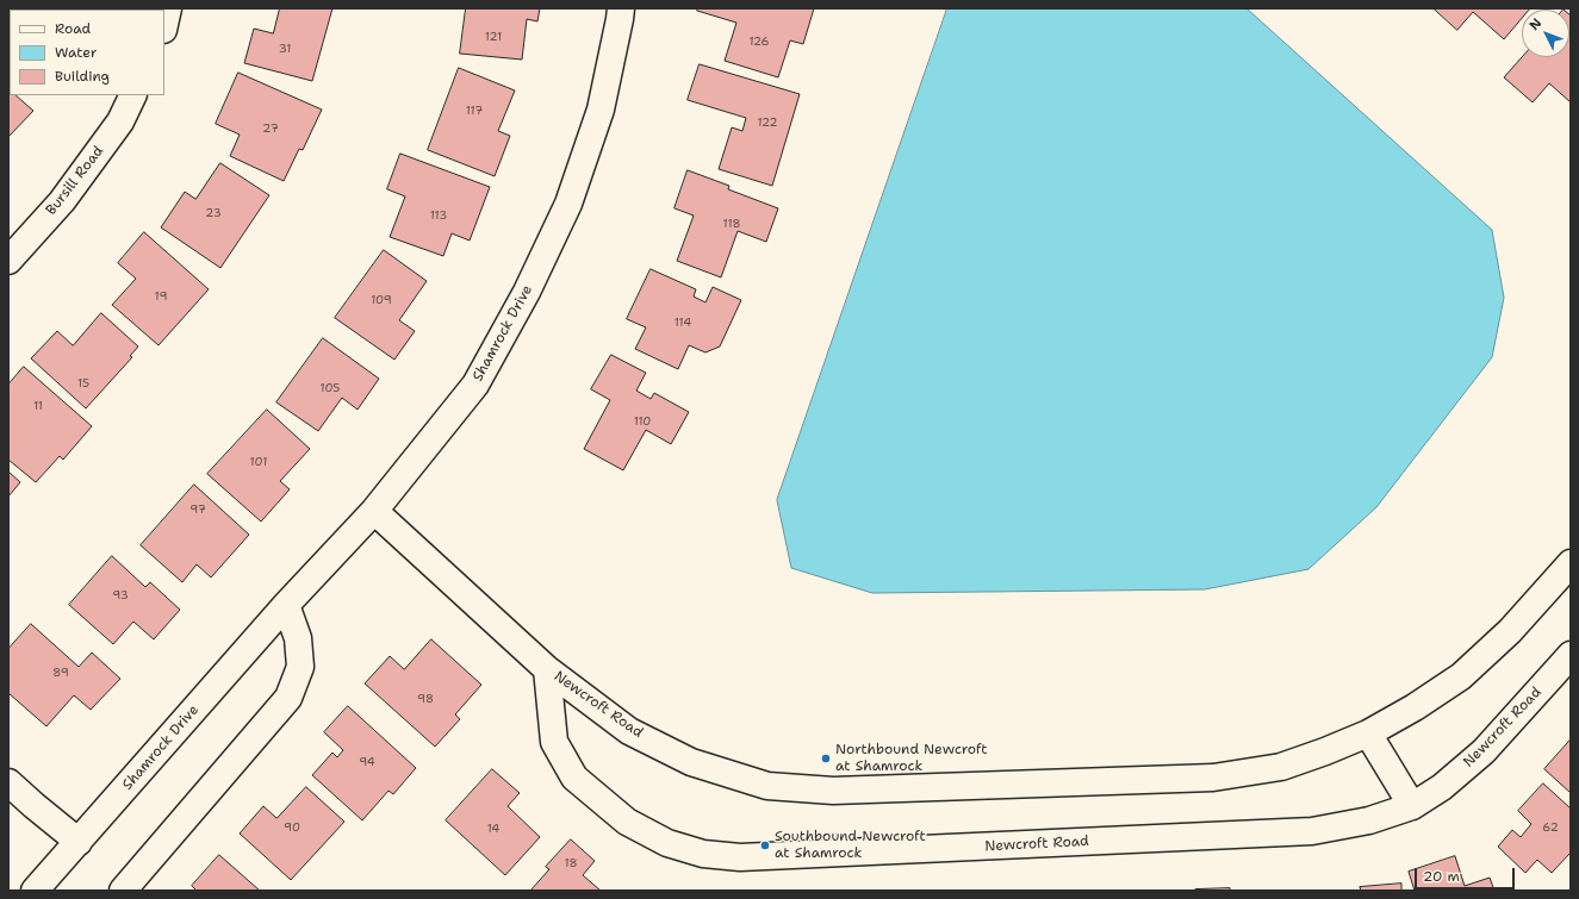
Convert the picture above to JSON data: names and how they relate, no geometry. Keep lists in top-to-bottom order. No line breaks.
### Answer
{"streets":{"street":["Bursill Road","Shamrock Drive","Newcroft Road"]},"crossings":[["Shamrock Drive","Newcroft Road"]],"places":["Northbound Newcroft at Shamrock","Southbound Newcroft at Shamrock"],"house_numbers":["121","126","31","117","122","27","23","113","118","19","109","114","15","105","11","110","101","97","93","89","98","94","90","62","14","18"],"legend":["Road","Water","Building"],"scale_bar":"20 m","north":"top left"}
